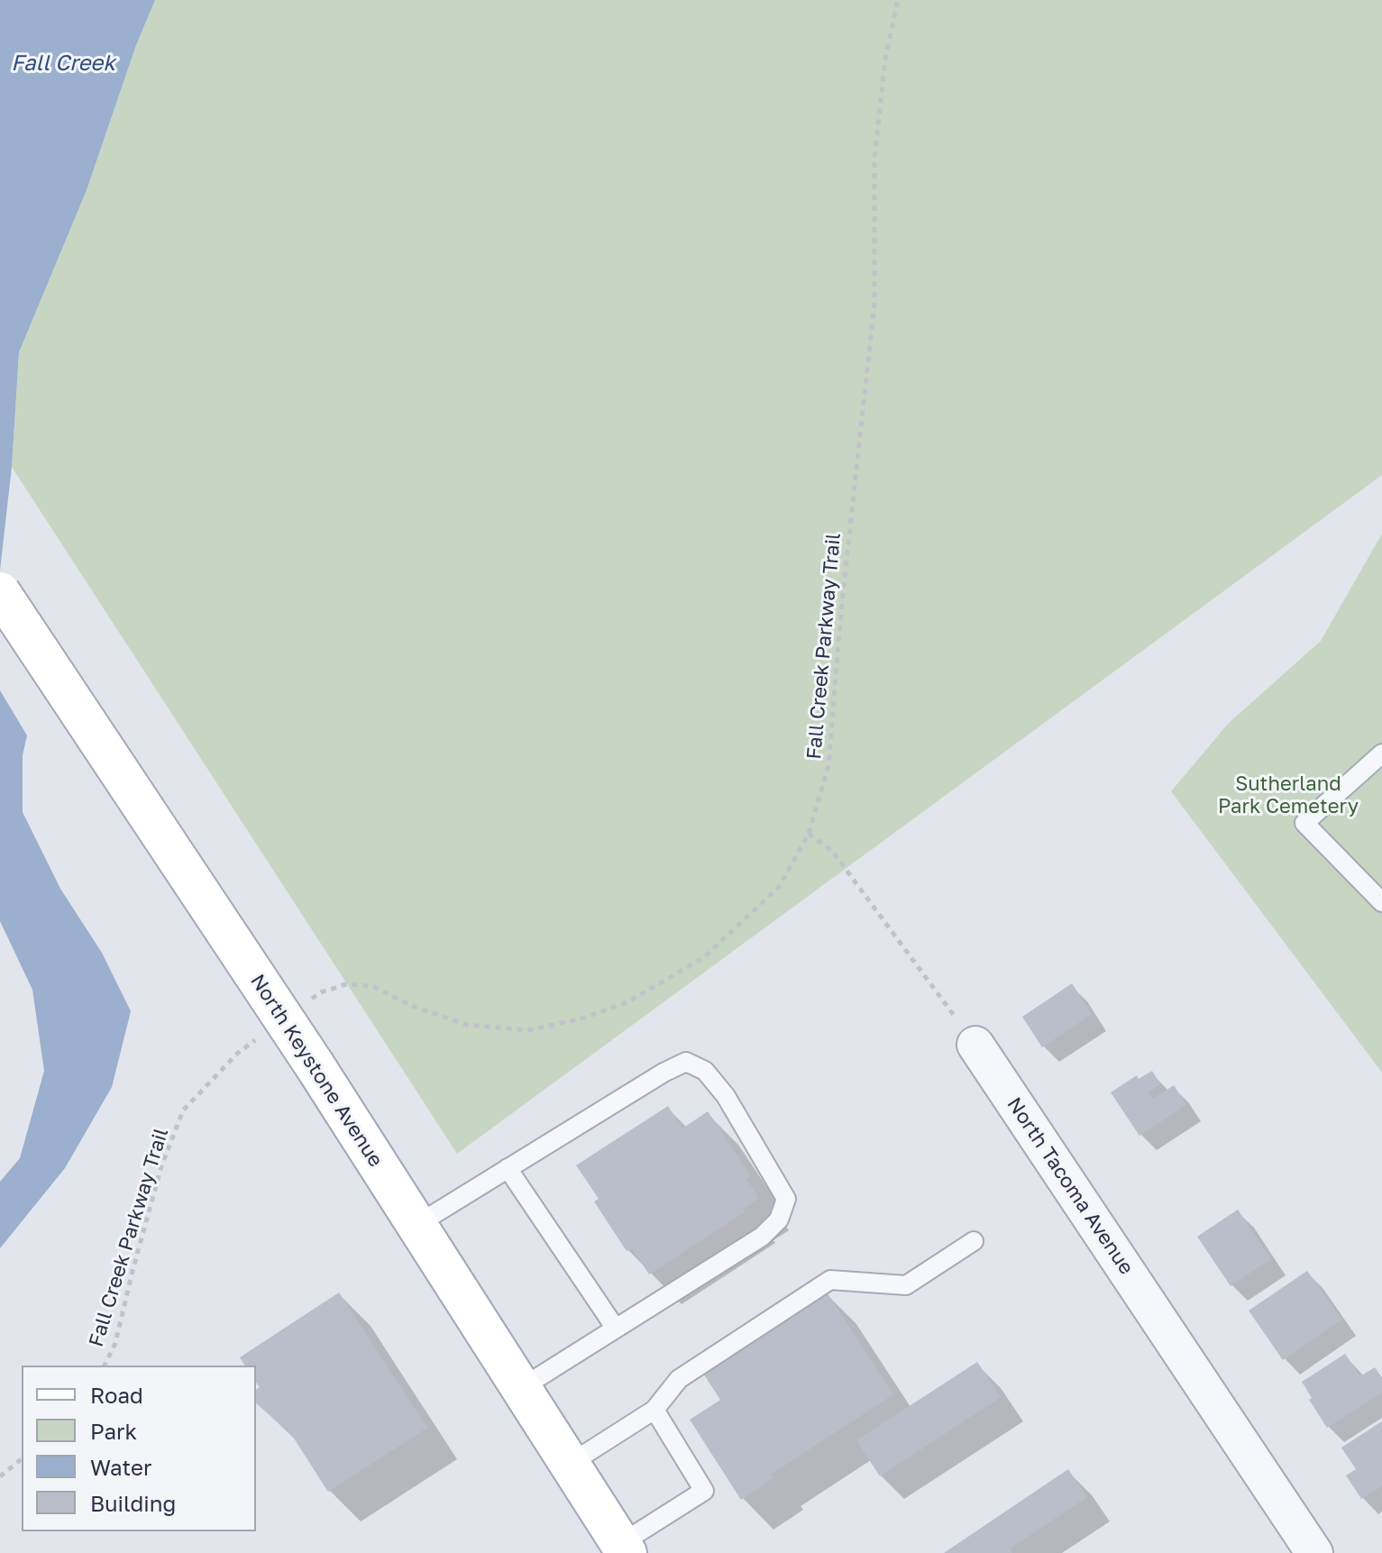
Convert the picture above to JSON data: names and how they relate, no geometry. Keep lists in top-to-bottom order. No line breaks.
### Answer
{"streets":{"main road":["North Keystone Avenue"],"street":["North Tacoma Avenue"],"path":["Fall Creek Parkway Trail"]},"water":["Fall Creek"],"parks":["Sutherland Park Cemetery"],"legend":["Road","Park","Water","Building"]}
